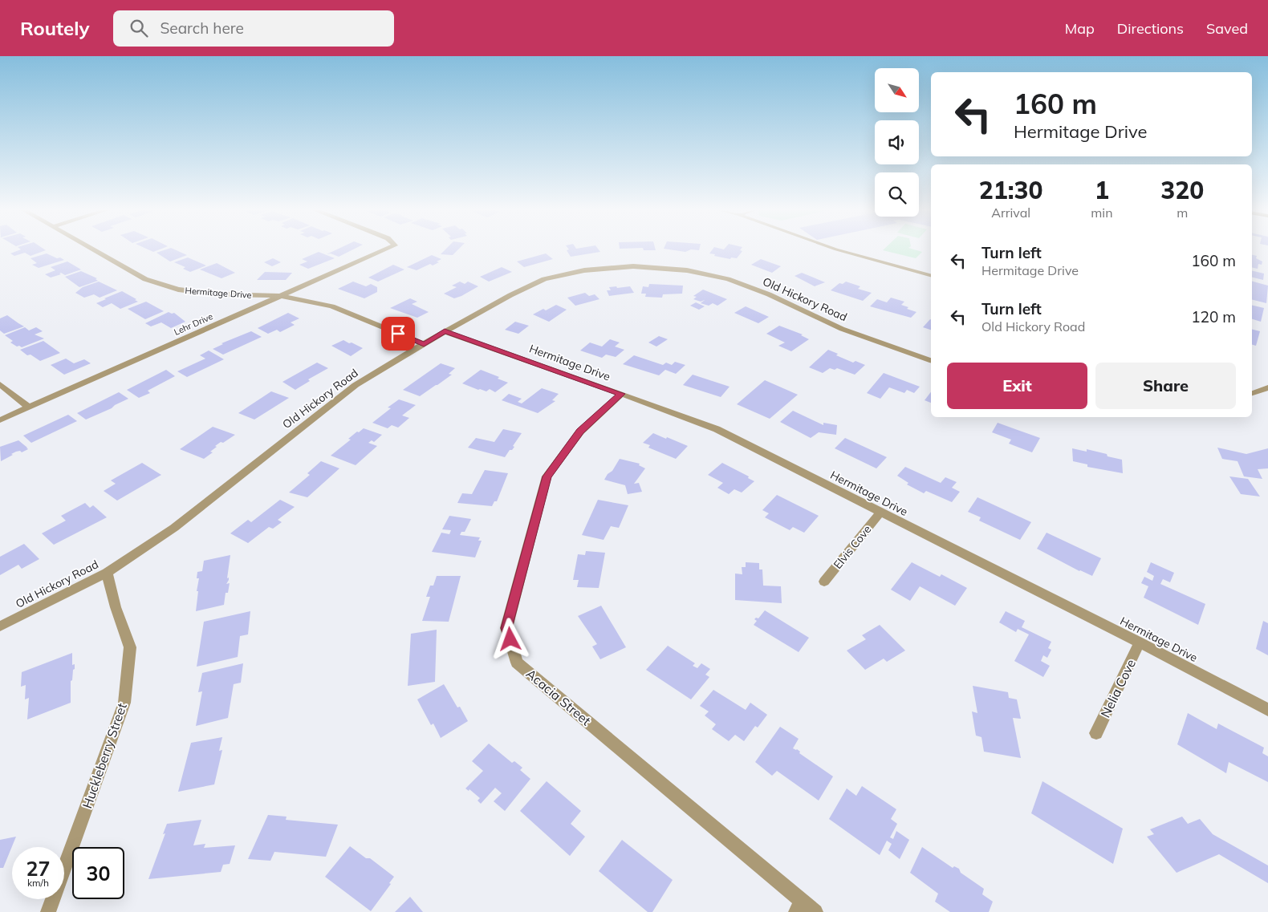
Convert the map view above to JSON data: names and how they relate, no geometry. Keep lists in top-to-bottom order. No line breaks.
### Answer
{"streets":{"street":["Hermitage Drive","Old Hickory Road","Lehr Drive","Elvis Cove","Nelia Cove","Acacia Street","Huckleberry Street"]},"crossings":[["Hermitage Drive","Old Hickory Road"],["Hermitage Drive","Lehr Drive"],["Hermitage Drive","Elvis Cove"],["Hermitage Drive","Nelia Cove"],["Hermitage Drive","Acacia Street"],["Old Hickory Road","Huckleberry Street"]],"north":"bottom right","page":{"header":"Routely","search":"Search here","nav":["Map","Directions","Saved"],"turn":["160 m","Hermitage Drive"],"eta":["21:30","Arrival","1","min","320","m"],"list":[{"name":"Turn left","note":"Hermitage Drive","value":"160 m"},{"name":"Turn left","note":"Old Hickory Road","value":"120 m"}],"buttons":["Exit","Share"],"speed":"27 km/h","limit":"30"}}
